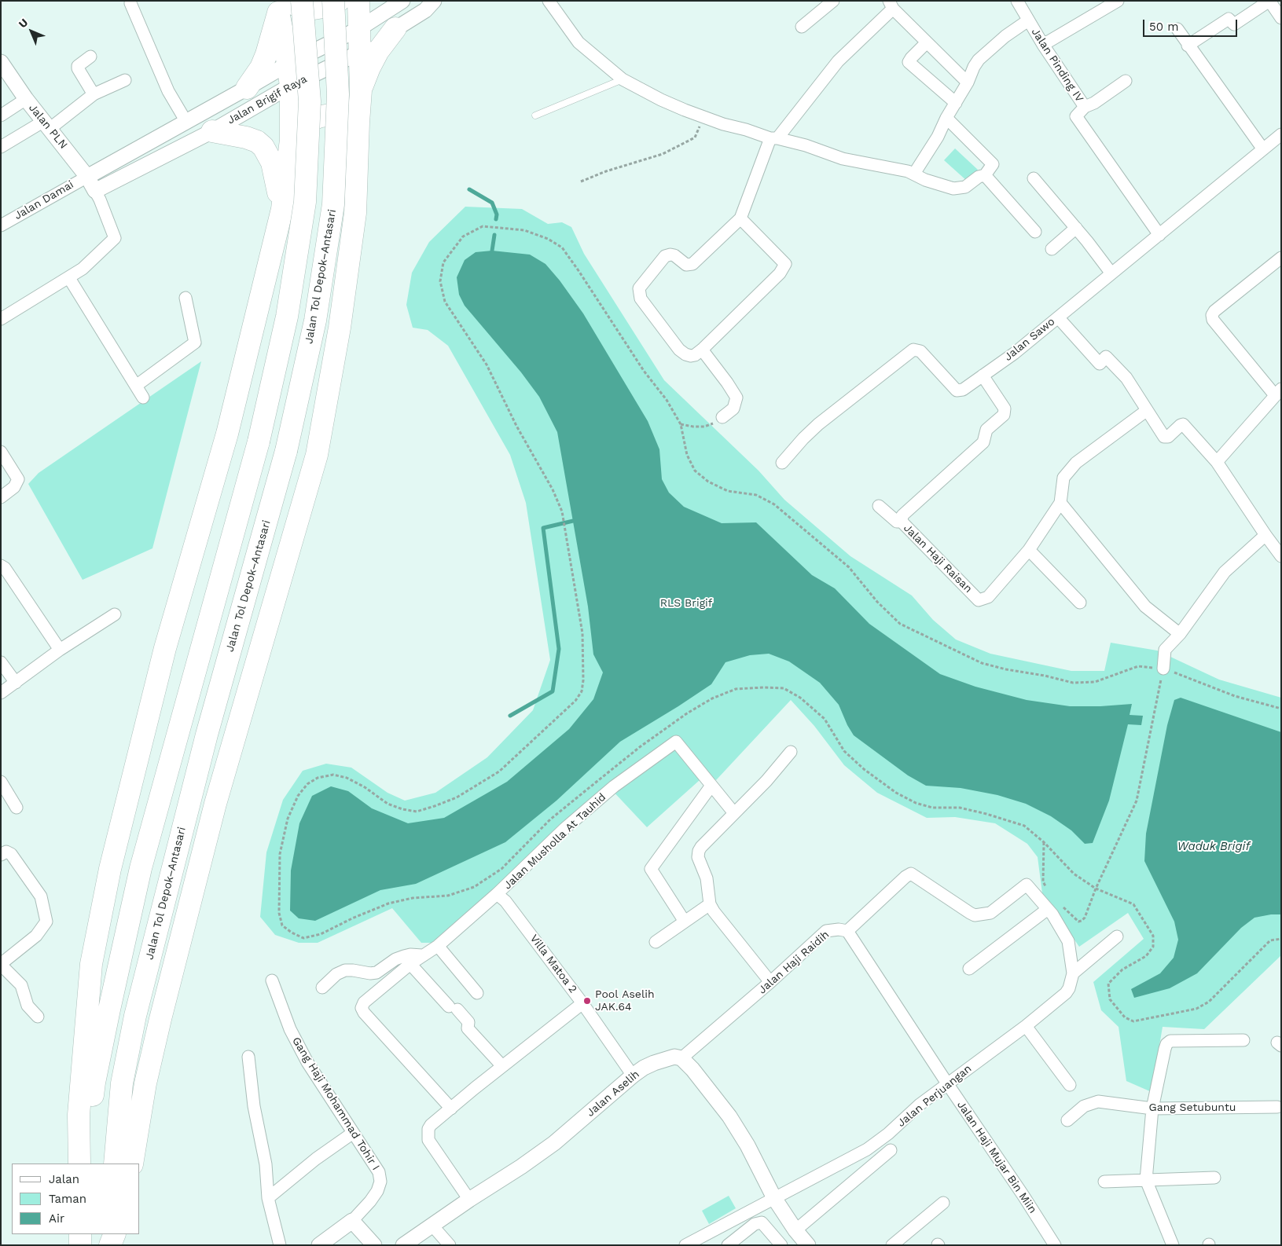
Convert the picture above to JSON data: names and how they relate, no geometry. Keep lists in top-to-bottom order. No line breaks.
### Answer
{"streets":{"highway":["Jalan Tol Depok–Antasari"],"street":["Jalan Pinding IV","Jalan Brigif Raya","Jalan PLN","Jalan Damai","Jalan Sawo","Jalan Haji Raisan","Jalan Musholla At Tauhid","Jalan Haji Raidih","Villa Matoa 2","Jalan Aselih","Jalan Perjuangan","Gang Haji Mohammad Tohir I","Gang Setubuntu","Jalan Haji Mujar Bin Miin"]},"crossings":[["Jalan Brigif Raya","Jalan PLN"],["Jalan Brigif Raya","Jalan Damai"],["Jalan PLN","Jalan Damai"],["Jalan Sawo","Jalan Haji Raisan"],["Jalan Musholla At Tauhid","Villa Matoa 2"],["Jalan Haji Raidih","Jalan Aselih"],["Jalan Haji Raidih","Jalan Perjuangan"],["Jalan Haji Raidih","Jalan Haji Mujar Bin Miin"],["Villa Matoa 2","Jalan Aselih"],["Jalan Perjuangan","Jalan Haji Mujar Bin Miin"]],"water":["Waduk Brigif"],"parks":["RLS Brigif"],"places":["Pool Aselih JAK.64"],"legend":["Jalan","Taman","Air"],"scale_bar":"50 m","north":"top left"}
